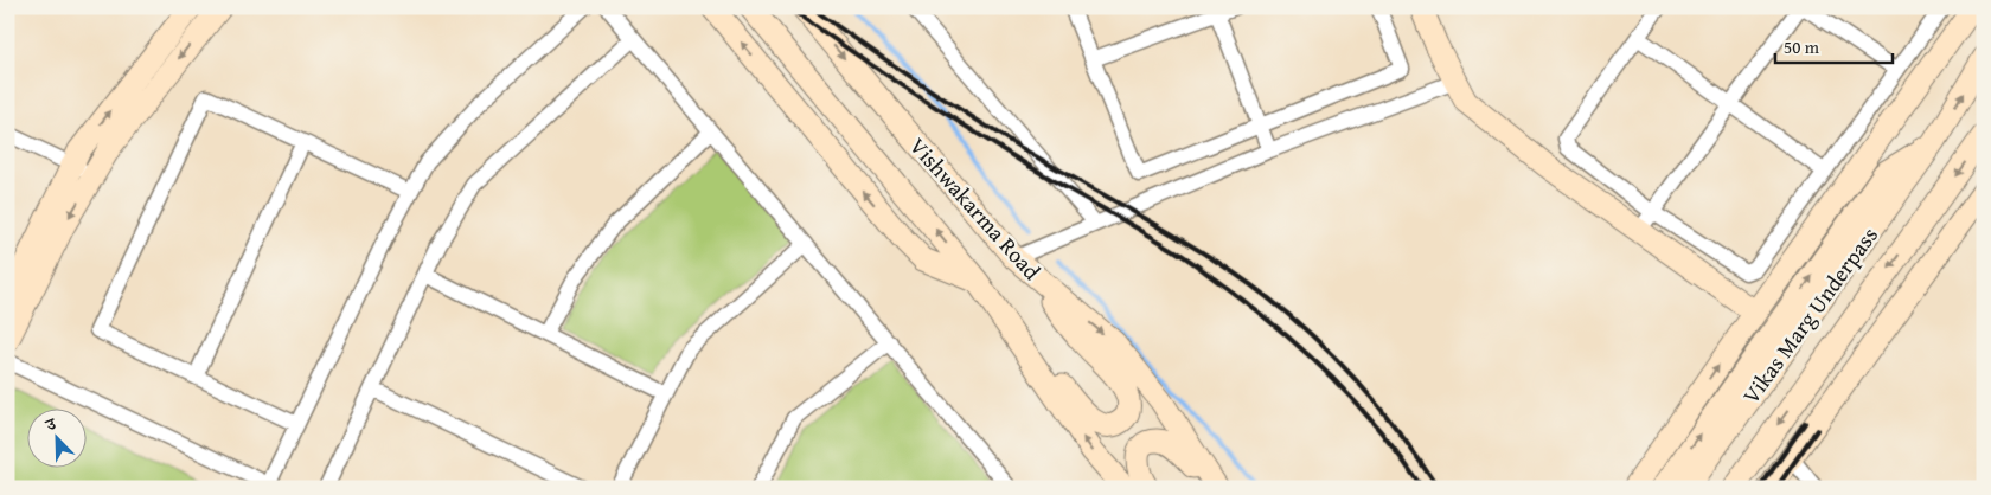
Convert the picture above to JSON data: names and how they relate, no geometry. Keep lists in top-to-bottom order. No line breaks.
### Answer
{"streets":{"street":["Vishwakarma Road","Vikas Marg Underpass"]},"scale_bar":"50 m","north":"top left"}
